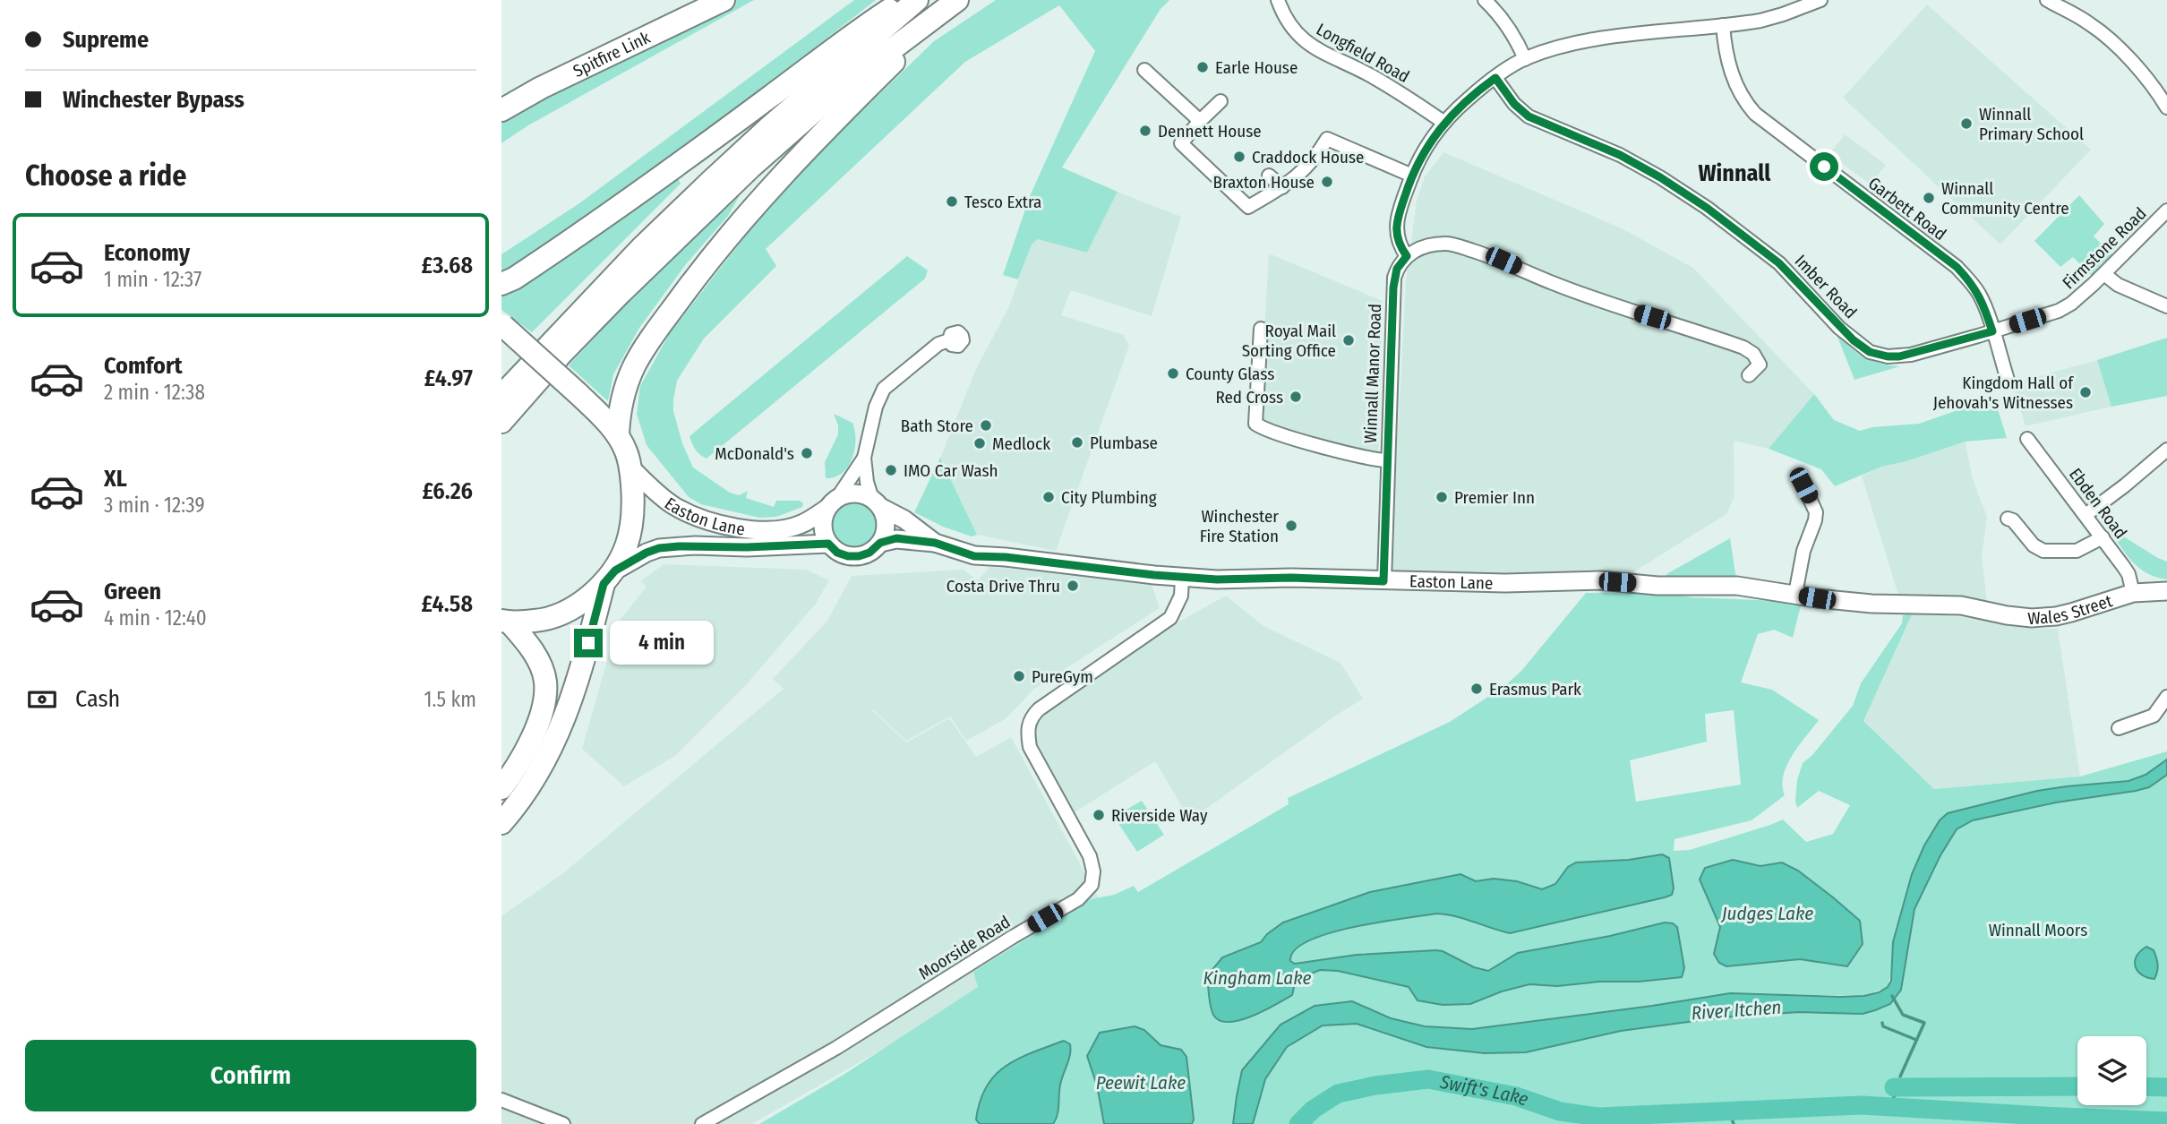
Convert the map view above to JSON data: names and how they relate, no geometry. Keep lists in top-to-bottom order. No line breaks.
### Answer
{"streets":{"highway":["Spitfire Link"],"street":["Longfield Road","Garbett Road","Firmstone Road","Imber Road","Winnall Manor Road","Ebden Road","Easton Lane","Wales Street","Moorside Road"]},"crossings":[["Garbett Road","Firmstone Road"],["Garbett Road","Imber Road"],["Firmstone Road","Imber Road"],["Winnall Manor Road","Easton Lane"],["Ebden Road","Wales Street"],["Easton Lane","Wales Street"],["Easton Lane","Moorside Road"]],"districts":["Winnall"],"water":["Judges Lake","Kingham Lake","River Itchen","Peewit Lake","Swift's Lake"],"parks":["Winnall Moors"],"places":["Earle House","Winnall Primary School","Dennett House","Craddock House","Braxton House","Winnall Community Centre","Tesco Extra","Royal Mail Sorting Office","County Glass","Kingdom Hall of Jehovah's Witnesses","Red Cross","Bath Store","Plumbase","Medlock","McDonald's","IMO Car Wash","City Plumbing","Premier Inn","Winchester Fire Station","Costa Drive Thru","PureGym","Erasmus Park","Riverside Way"],"page":{"banner":["Supreme","Winchester Bypass"],"heading":"Choose a ride","list":[{"name":"Economy","note":"1 min · 12:37","value":"£3.68"},{"name":"Comfort","note":"2 min · 12:38","value":"£4.97"},{"name":"XL","note":"3 min · 12:39","value":"£6.26"},{"name":"Green","note":"4 min · 12:40","value":"£4.58"}],"bubble":"4 min","pay":["Cash","1.5 km"],"buttons":"Confirm"}}
